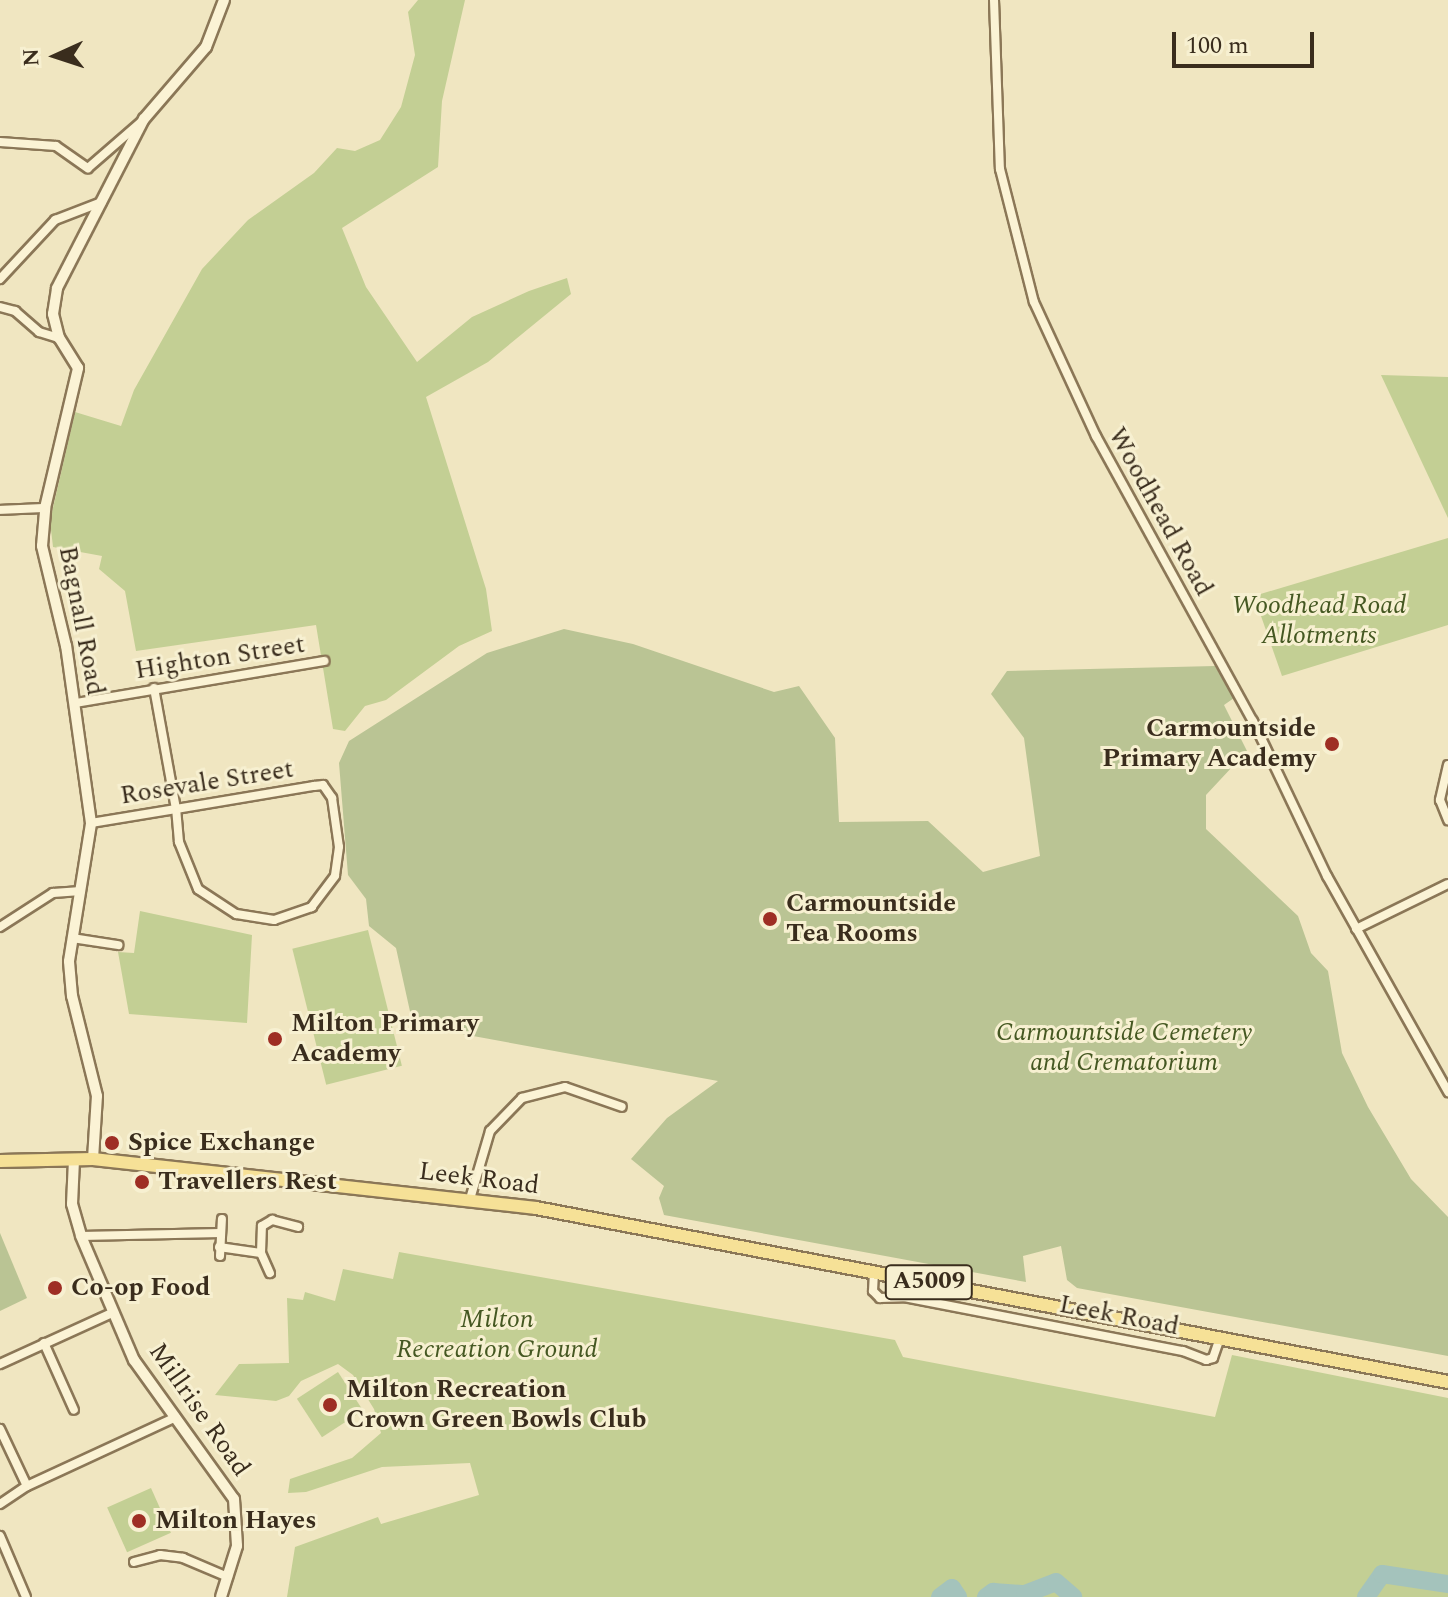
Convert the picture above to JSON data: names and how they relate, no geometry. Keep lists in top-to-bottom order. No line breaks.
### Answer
{"streets":{"main road":["Leek Road","A5009"],"street":["Woodhead Road","Bagnall Road","Highton Street","Rosevale Street","Millrise Road"]},"crossings":[["Bagnall Road","Highton Street"],["Bagnall Road","Rosevale Street"],["Bagnall Road","Leek Road"],["Leek Road","A5009"],["Leek Road","Millrise Road"],["A5009","Millrise Road"]],"parks":["Woodhead Road Allotments","Carmountside Cemetery and Crematorium","Milton Recreation Ground"],"places":["Carmountside Primary Academy","Carmountside Tea Rooms","Milton Primary Academy","Spice Exchange","Travellers Rest","Co-op Food","Milton Recreation Crown Green Bowls Club","Milton Hayes"],"scale_bar":"100 m","north":"left"}
